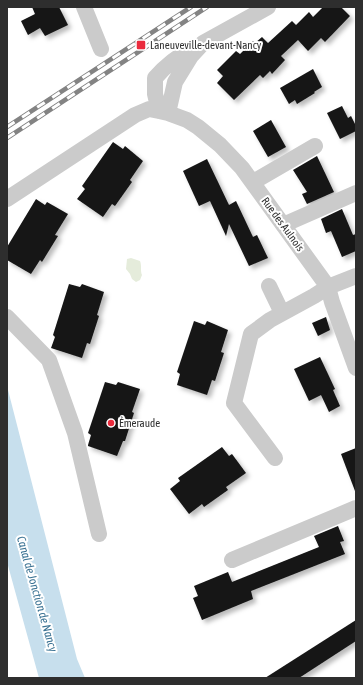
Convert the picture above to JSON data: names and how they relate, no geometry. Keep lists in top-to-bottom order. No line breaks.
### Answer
{"streets":{"street":["Rue des Aulnois"]},"water":["Canal de Jonction de Nancy"],"places":{"transit":["Laneuveville-devant-Nancy"],"other":["Émeraude"]}}
